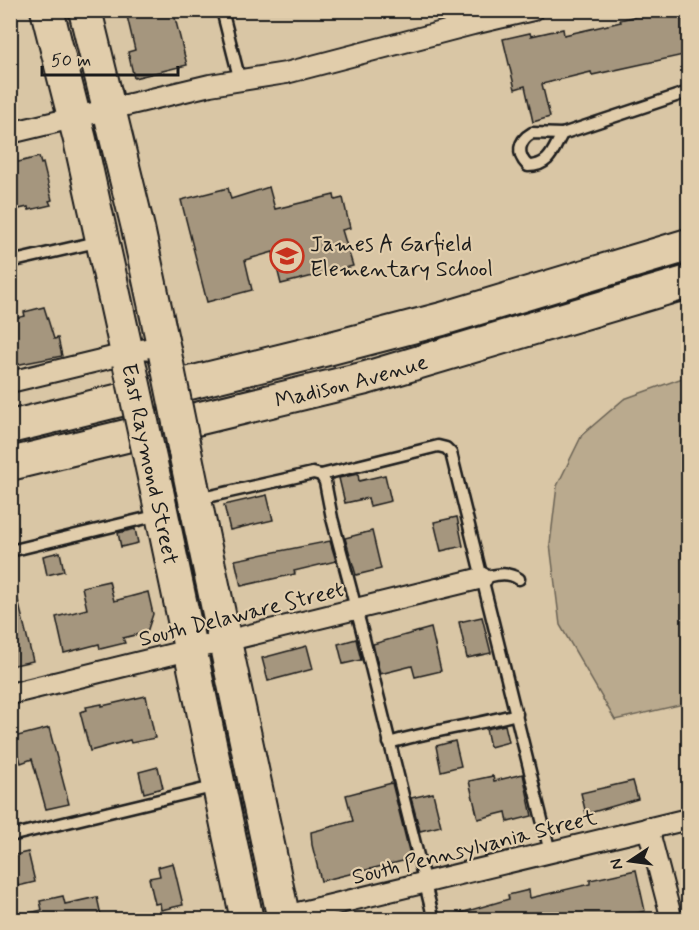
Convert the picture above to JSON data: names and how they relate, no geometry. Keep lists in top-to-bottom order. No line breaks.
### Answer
{"streets":{"main road":["Madison Avenue","East Raymond Street"],"street":["South Delaware Street","South Pennsylvania Street"]},"crossings":[["East Raymond Street","South Delaware Street"],["East Raymond Street","South Pennsylvania Street"]],"places":{"school or university":["James A Garfield Elementary School"]},"scale_bar":"50 m","north":"left"}
